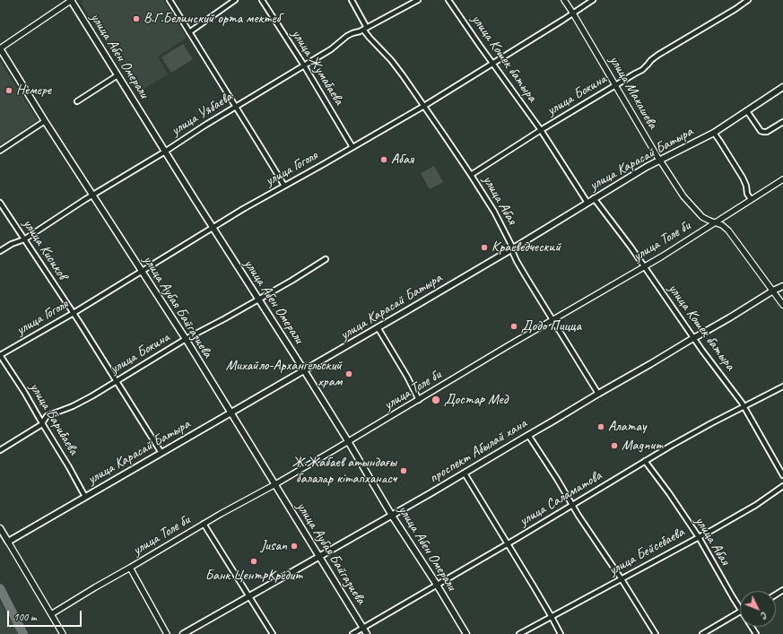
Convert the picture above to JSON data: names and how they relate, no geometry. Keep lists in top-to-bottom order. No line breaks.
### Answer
{"streets":{"main road":["улица Абен Омерали","улица Карасай Батыра","улица Аубая Байгазиева","проспект Абылай хана"],"street":["улица Кошек батыра","улица Жумабаева","улица Макашева","улица Бокина","улица Уябаева","улица Гоголя","улица Абая","улица Толе би","улица Кисиков","улица Барибаева","улица Саламатова","улица Бейсебаева"]},"crossings":[["улица Абен Омерали","улица Бокина"],["улица Абен Омерали","улица Уябаева"],["улица Абен Омерали","улица Карасай Батыра"],["улица Абен Омерали","улица Гоголя"],["улица Абен Омерали","улица Толе би"],["улица Абен Омерали","проспект Абылай хана"],["улица Абен Омерали","улица Саламатова"],["улица Кошек батыра","улица Бокина"],["улица Кошек батыра","улица Карасай Батыра"],["улица Кошек батыра","улица Гоголя"],["улица Кошек батыра","улица Толе би"],["улица Кошек батыра","проспект Абылай хана"],["улица Кошек батыра","улица Саламатова"],["улица Жумабаева","улица Уябаева"],["улица Жумабаева","улица Гоголя"],["улица Макашева","улица Бокина"],["улица Макашева","улица Карасай Батыра"],["улица Макашева","улица Гоголя"],["улица Макашева","улица Толе би"],["улица Макашева","проспект Абылай хана"],["улица Бокина","улица Абая"],["улица Бокина","улица Кисиков"],["улица Бокина","улица Аубая Байгазиева"],["улица Бокина","улица Барибаева"],["улица Уябаева","улица Абая"],["улица Уябаева","улица Кисиков"],["улица Уябаева","улица Аубая Байгазиева"],["улица Карасай Батыра","улица Абая"],["улица Карасай Батыра","улица Кисиков"],["улица Карасай Батыра","улица Аубая Байгазиева"],["улица Карасай Батыра","улица Барибаева"],["улица Гоголя","улица Абая"],["улица Гоголя","улица Кисиков"],["улица Гоголя","улица Аубая Байгазиева"],["улица Гоголя","улица Барибаева"],["улица Абая","улица Толе би"],["улица Абая","проспект Абылай хана"],["улица Абая","улица Саламатова"],["улица Абая","улица Бейсебаева"],["улица Толе би","улица Аубая Байгазиева"],["улица Аубая Байгазиева","проспект Абылай хана"],["улица Аубая Байгазиева","улица Саламатова"]],"places":["В.Г.Белинский орта мектеб","Немере","Абая","Краеведческий","Додо Пицца","Михайло-Архангельский храм","Достар Мед","Алатау","Magnum","Ж.Жабаев атындағы балалар кітапханасч","Jusan","Банк ЦентрКредит"],"scale_bar":"100 m","north":"bottom right"}
